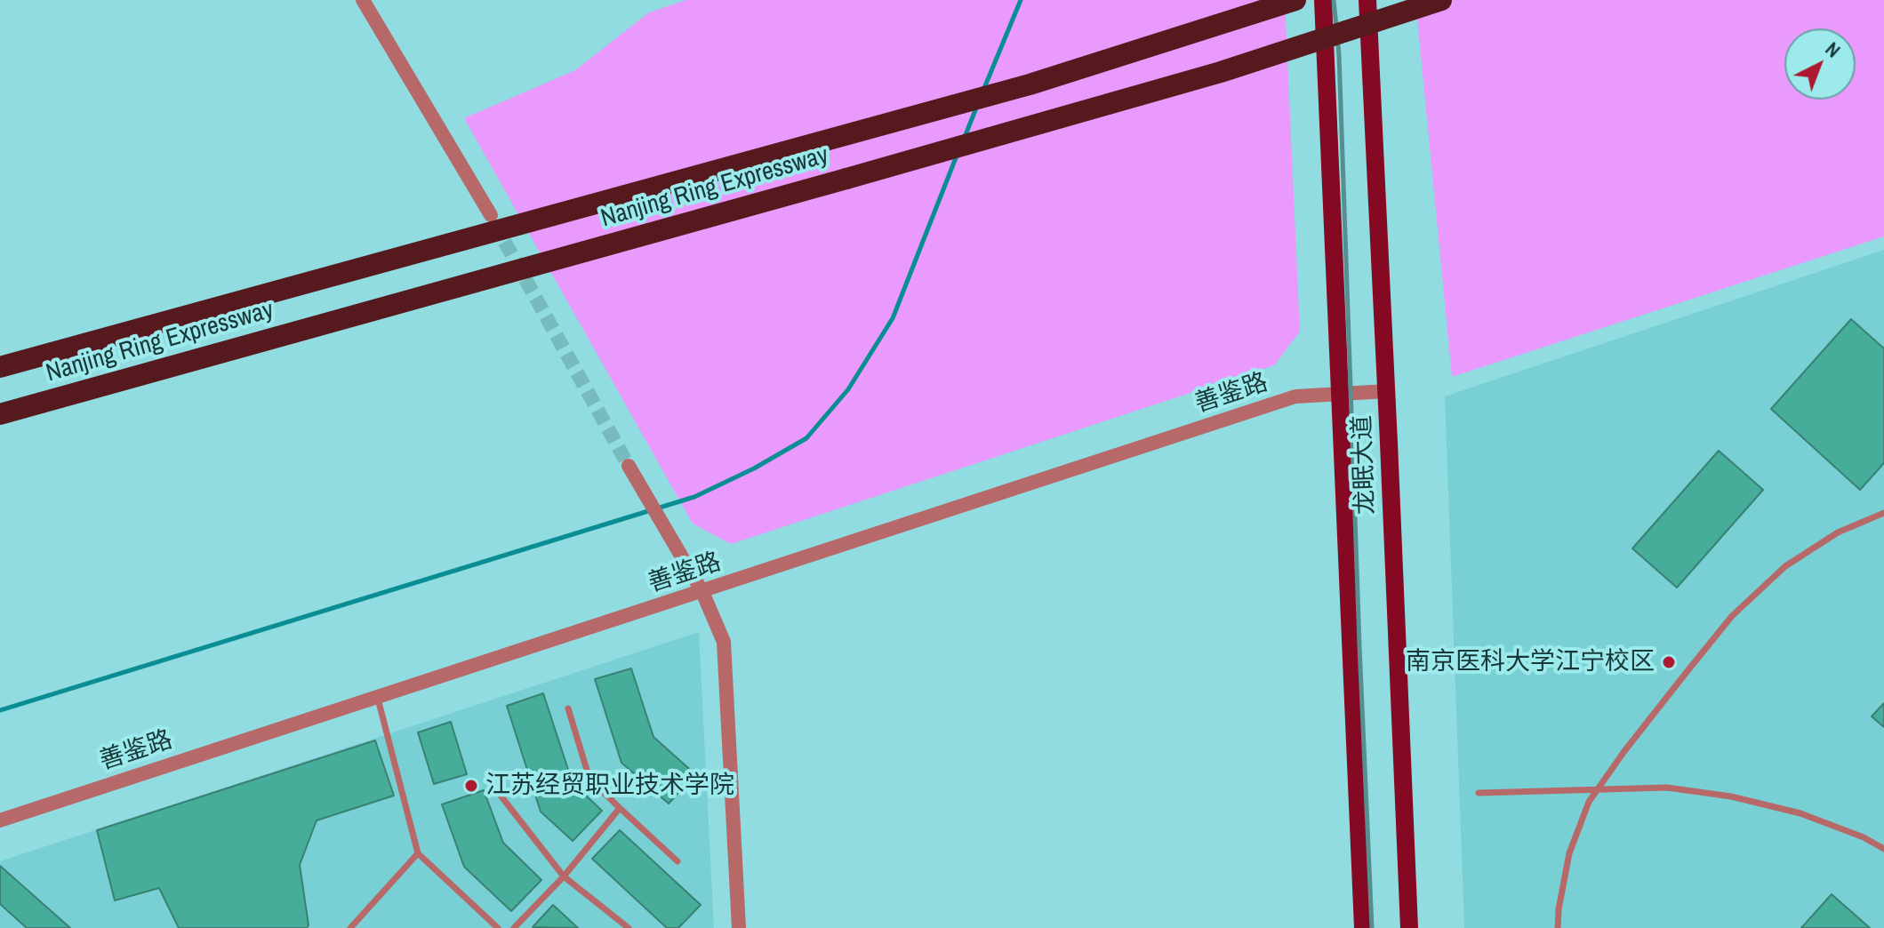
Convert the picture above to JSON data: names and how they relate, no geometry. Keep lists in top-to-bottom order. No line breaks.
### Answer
{"streets":{"highway":["Nanjing Ring Expressway"],"main road":["龙眠大道"],"street":["善鉴路"]},"crossings":[["善鉴路","龙眠大道"]],"places":["南京医科大学江宁校区","江苏经贸职业技术学院"],"north":"top right"}
